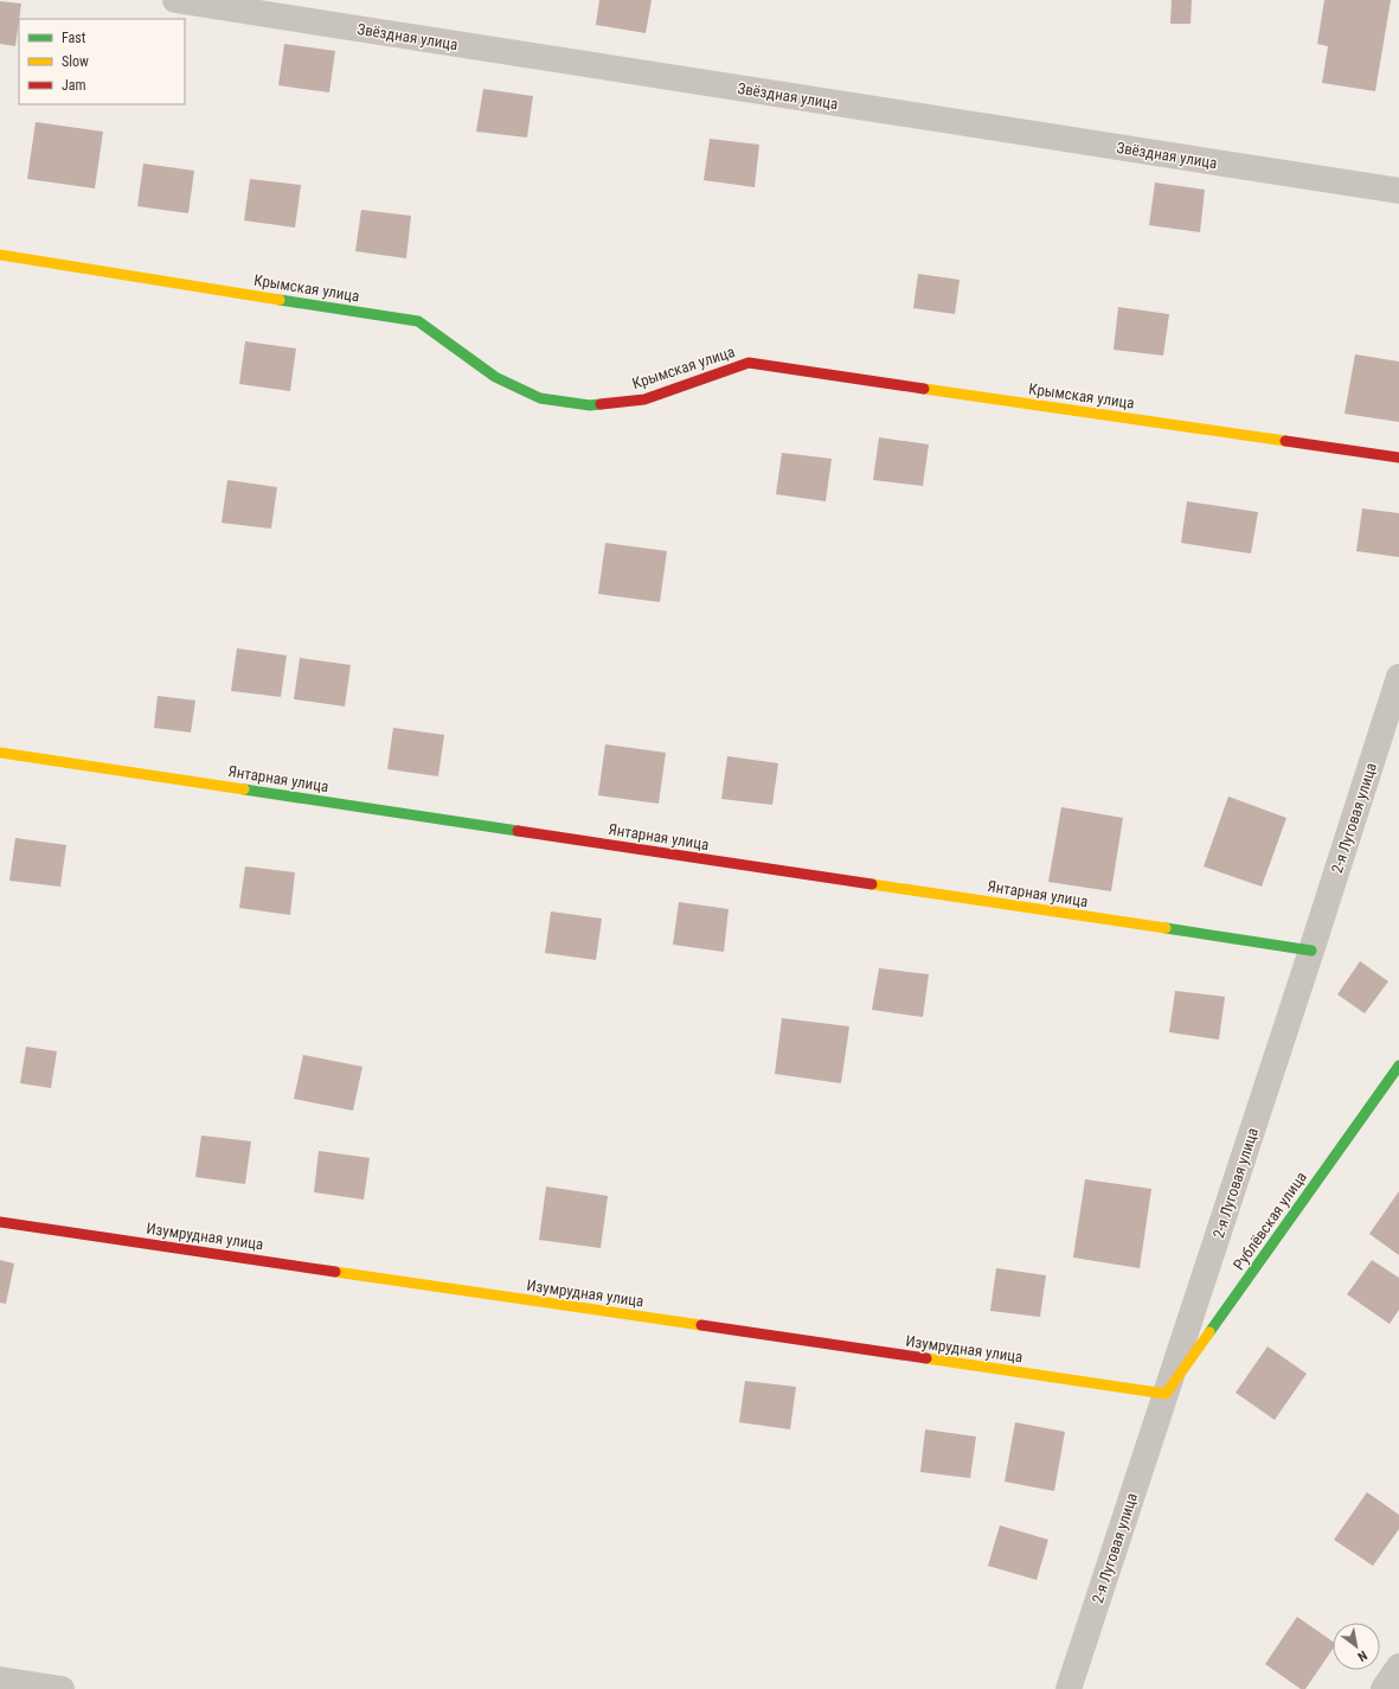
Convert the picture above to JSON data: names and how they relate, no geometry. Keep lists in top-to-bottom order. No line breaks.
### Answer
{"streets":{"street":["Звёздная улица","Крымская улица","Янтарная улица","2-я Луговая улица","Рублёвская улица","Изумрудная улица"]},"crossings":[["Янтарная улица","2-я Луговая улица"],["2-я Луговая улица","Рублёвская улица"],["2-я Луговая улица","Изумрудная улица"],["Рублёвская улица","Изумрудная улица"]],"legend":["Fast","Slow","Jam"],"north":"bottom right"}
